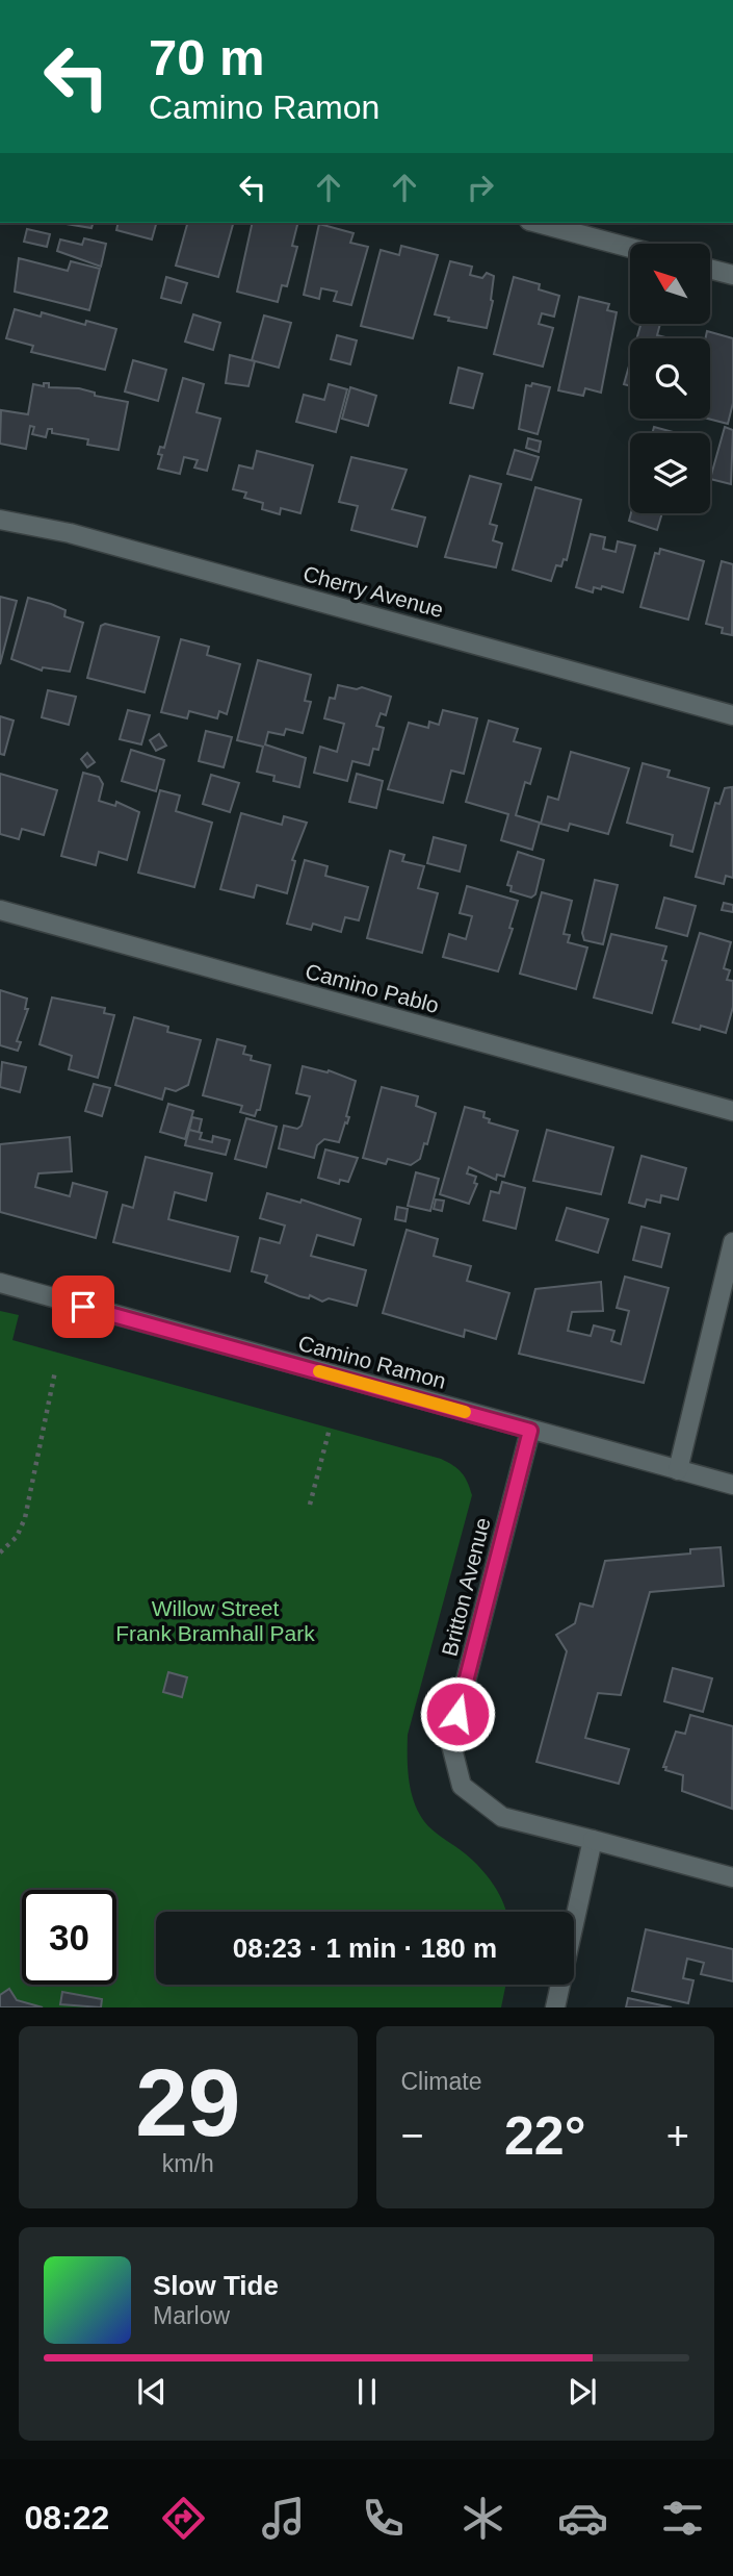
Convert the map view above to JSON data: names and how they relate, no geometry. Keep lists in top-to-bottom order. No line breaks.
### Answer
{"streets":{"street":["Cherry Avenue","Camino Pablo","Camino Ramon","Britton Avenue"]},"crossings":[["Camino Ramon","Britton Avenue"]],"parks":["Willow Street Frank Bramhall Park"],"north":"top left","page":{"turn":["70 m","Camino Ramon"],"limit":"30","trip":"08:23 · 1 min · 180 m","tile":[["29","km/h"],"Climate"],"heat":["−","22°","+"],"song":["Slow Tide","Marlow"],"tabs":"08:22"}}
